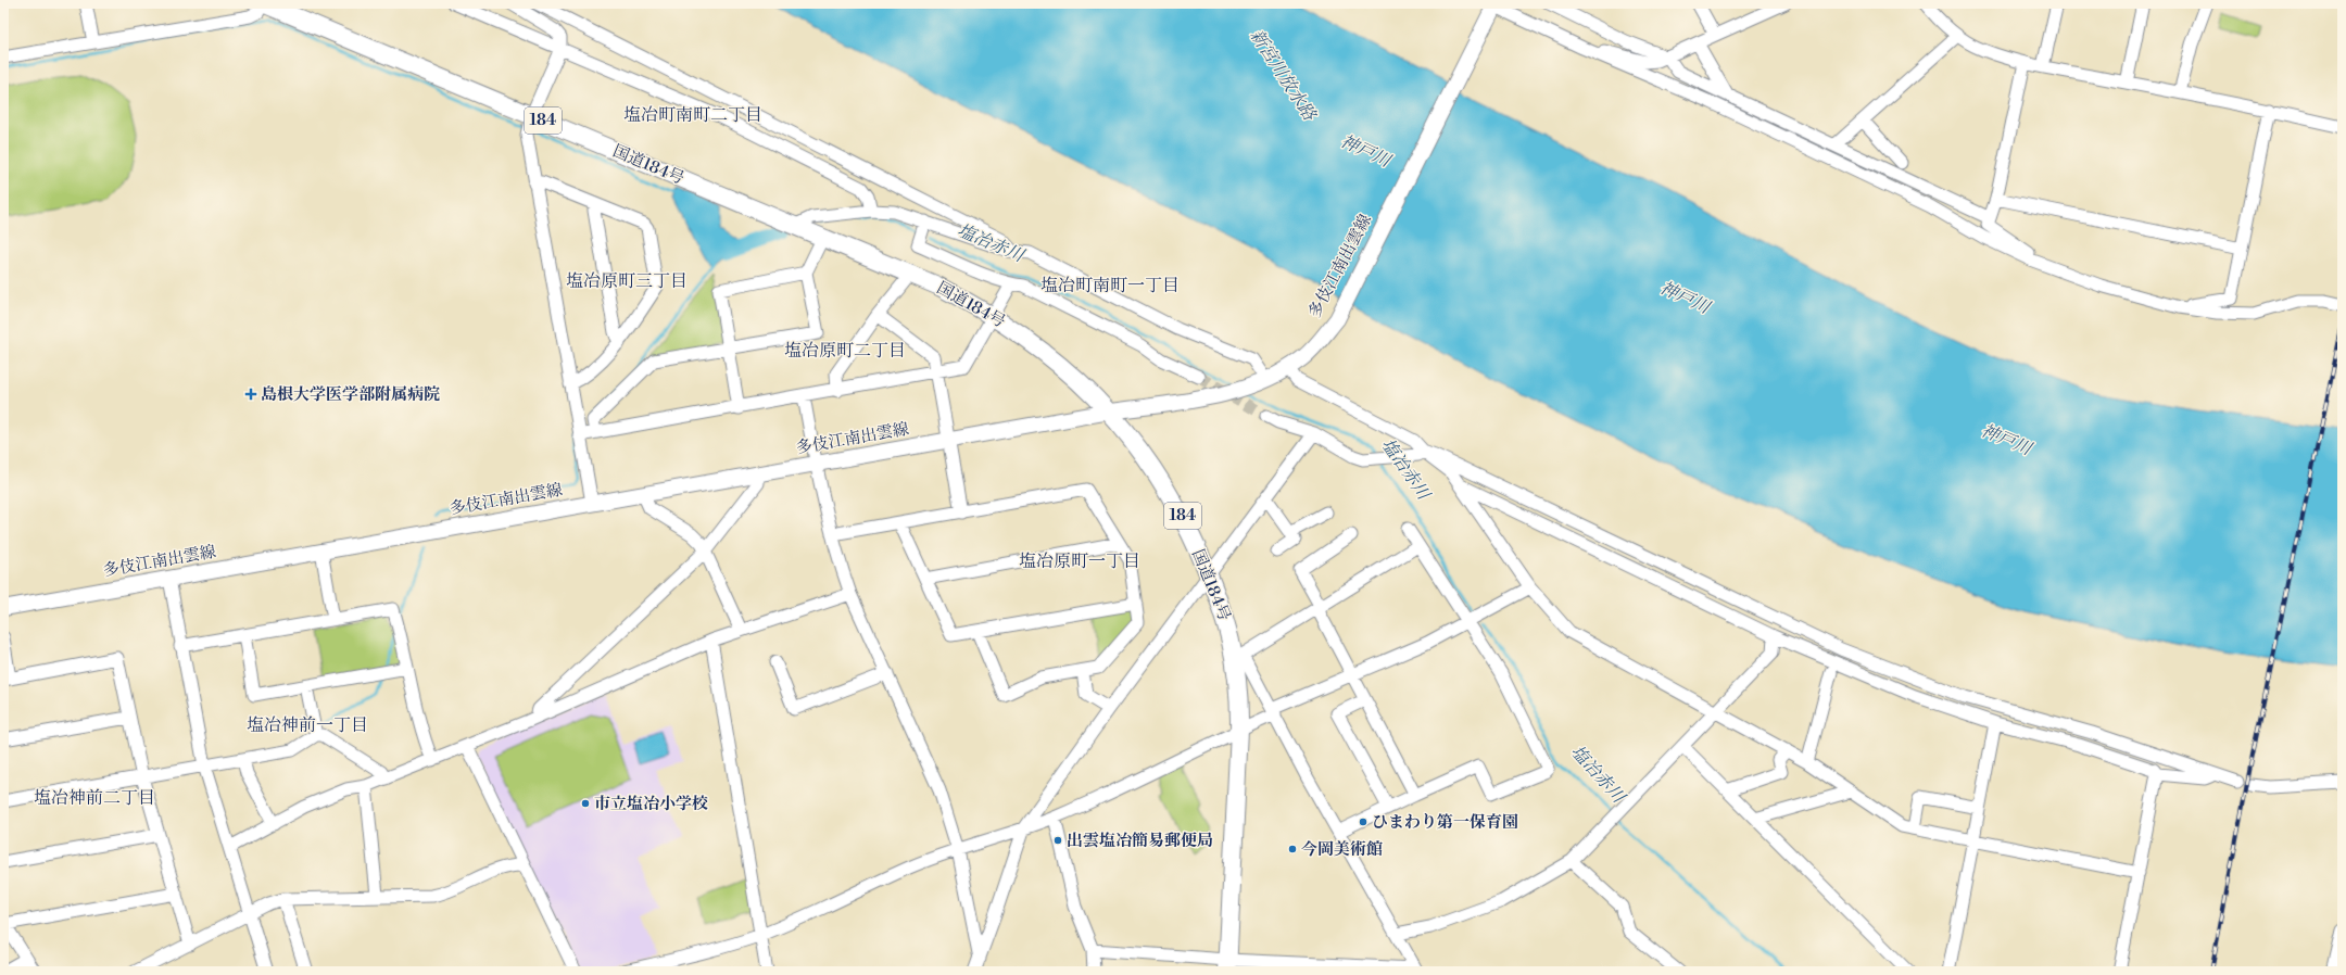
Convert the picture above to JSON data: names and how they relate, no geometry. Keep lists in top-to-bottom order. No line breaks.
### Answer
{"streets":{"highway":["184","国道184号"],"main road":["多伎江南出雲線"]},"crossings":[["国道184号","多伎江南出雲線"]],"districts":["塩冶町南町二丁目","塩冶原町三丁目","塩冶町南町一丁目","塩冶原町二丁目","塩冶原町一丁目","塩冶神前一丁目","塩冶神前二丁目"],"water":["新宮川放水路","神戸川","塩冶赤川"],"places":{"health":["島根大学医学部附属病院"],"other":["市立塩冶小学校","ひまわり第一保育園","出雲塩冶簡易郵便局","今岡美術館"]}}
